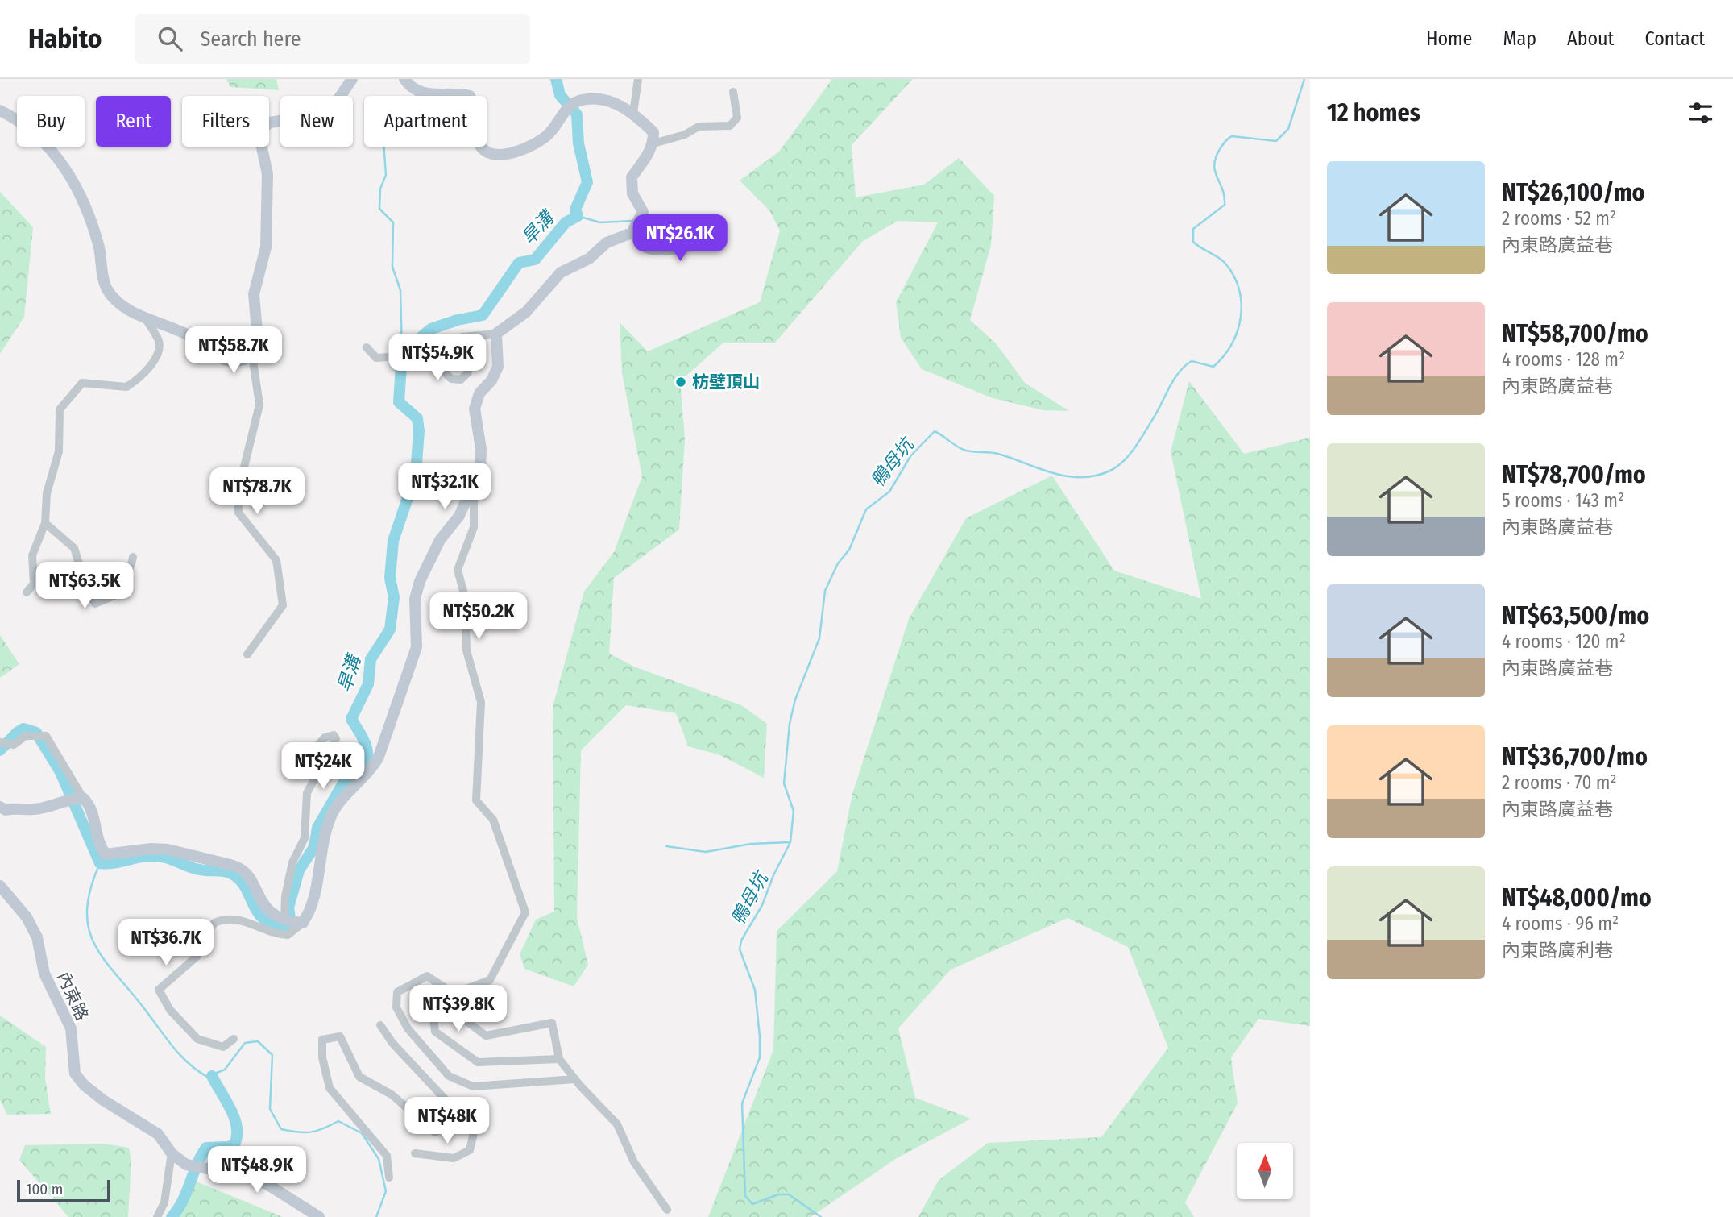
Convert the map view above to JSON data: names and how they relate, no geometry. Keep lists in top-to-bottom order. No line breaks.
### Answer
{"streets":{"street":["內東路"]},"water":["旱溝","鴨母坑"],"places":["枋壁頂山"],"scale_bar":"100 m","north":"top","page":{"header":"Habito","search":"Search here","nav":["Home","Map","About","Contact"],"heading":"12 homes","chip":["Buy","Rent","Filters","New","Apartment"],"list":[{"name":"NT$26,100/mo","note":"2 rooms · 52 m² · 內東路廣益巷"},{"name":"NT$58,700/mo","note":"4 rooms · 128 m² · 內東路廣益巷"},{"name":"NT$78,700/mo","note":"5 rooms · 143 m² · 內東路廣益巷"},{"name":"NT$63,500/mo","note":"4 rooms · 120 m² · 內東路廣益巷"},{"name":"NT$36,700/mo","note":"2 rooms · 70 m² · 內東路廣益巷"},{"name":"NT$48,000/mo","note":"4 rooms · 96 m² · 內東路廣利巷"}],"price":["NT$26.1K","NT$58.7K","NT$54.9K","NT$32.1K","NT$78.7K","NT$63.5K","NT$50.2K","NT$24K","NT$36.7K","NT$39.8K","NT$48K","NT$48.9K"],"scale":"100 m"}}
